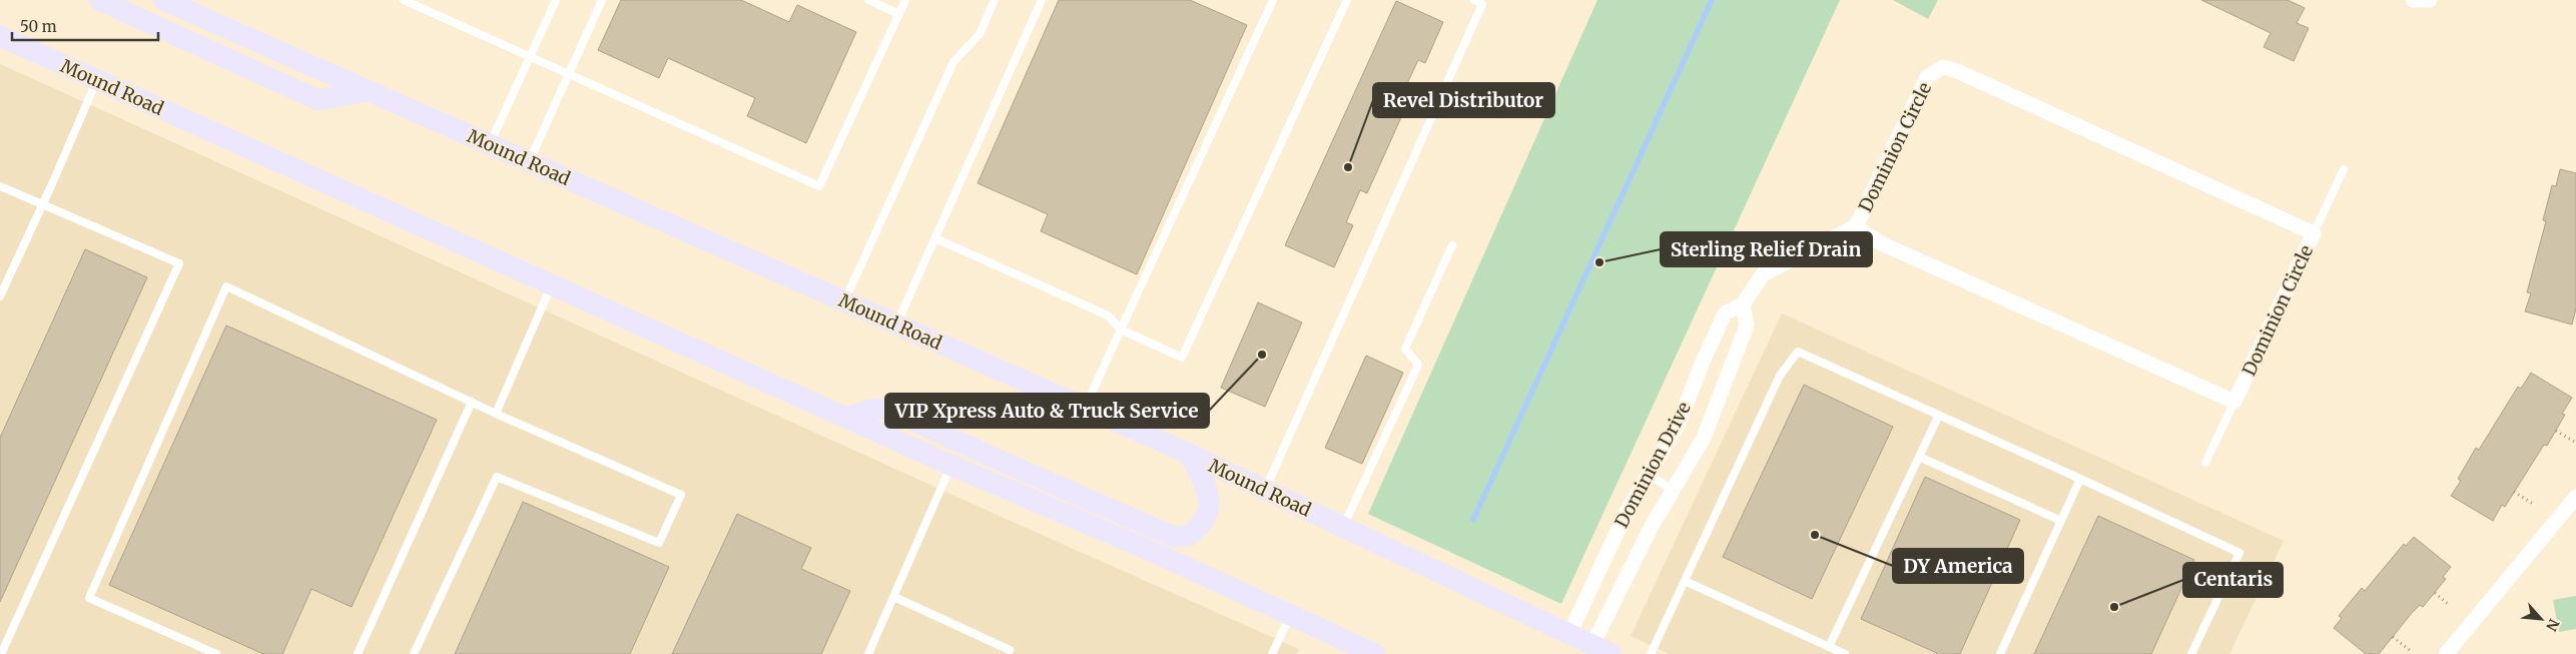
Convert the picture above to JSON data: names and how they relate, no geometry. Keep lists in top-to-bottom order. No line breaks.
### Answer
{"streets":{"main road":["Mound Road"],"street":["Dominion Circle","Dominion Drive"]},"crossings":[["Mound Road","Dominion Drive"],["Dominion Circle","Dominion Drive"]],"places":["Revel Distributor","Sterling Relief Drain","VIP Xpress Auto & Truck Service","DY America","Centaris"],"scale_bar":"50 m","north":"bottom right"}
